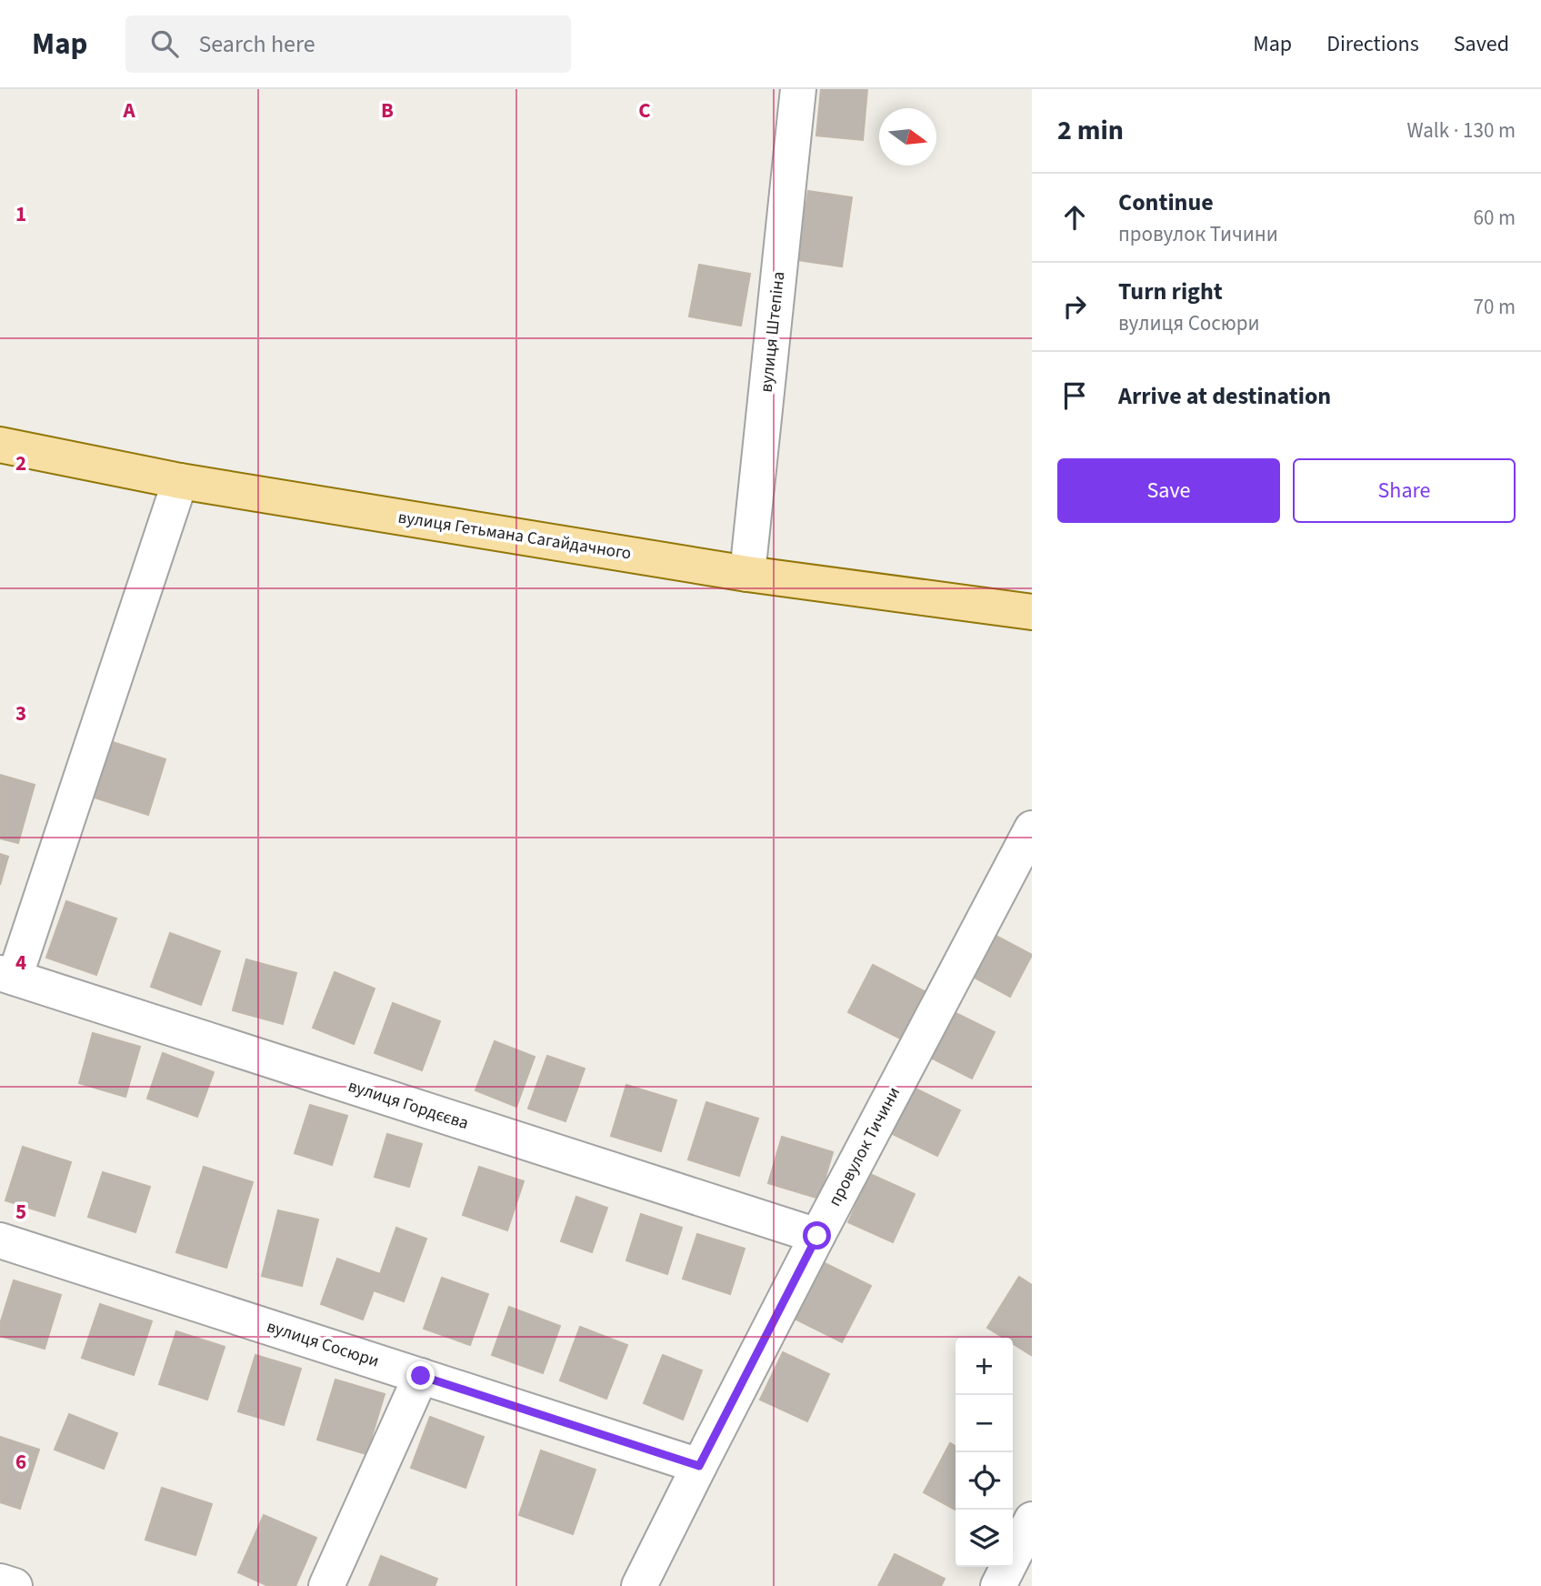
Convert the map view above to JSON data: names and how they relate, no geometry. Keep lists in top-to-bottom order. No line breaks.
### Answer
{"streets":{"main road":["вулиця Гетьмана Сагайдачного"],"street":["вулиця Штепіна","вулиця Гордєєва","провулок Тичини","вулиця Сосюри"]},"crossings":[["вулиця Штепіна","вулиця Гетьмана Сагайдачного"],["вулиця Гордєєва","провулок Тичини"],["провулок Тичини","вулиця Сосюри"]],"north":"right","page":{"header":"Map","search":"Search here","nav":["Map","Directions","Saved"],"heading":["2 min","Walk · 130 m"],"list":[["Continue","провулок Тичини","60 m"],["Turn right","вулиця Сосюри","70 m"],"Arrive at destination"],"buttons":["Save","Share"],"map_buttons":["+","−"]},"grid":{"columns":["A","B","C"],"rows":["1","2","3","4","5","6"]}}
